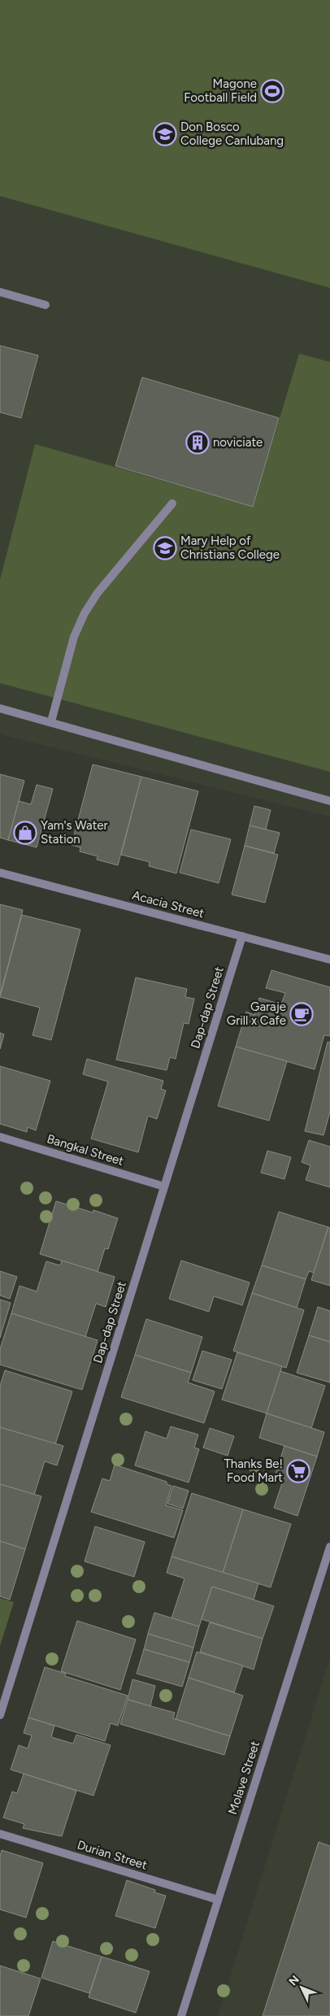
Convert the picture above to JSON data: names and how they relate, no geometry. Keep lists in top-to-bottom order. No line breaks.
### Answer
{"streets":{"street":["Acacia Street","Dap-dap Street","Bangkal Street","Molave Street","Durian Street"]},"crossings":[["Acacia Street","Dap-dap Street"],["Dap-dap Street","Bangkal Street"],["Molave Street","Durian Street"]],"places":{"sports":["Magone Football Field"],"school or university":["Don Bosco College Canlubang","Mary Help of Christians College"],"building":["noviciate"],"shop":["Yam's Water Station"],"cafe":["Garaje Grill x Cafe"],"supermarket":["Thanks Be! Food Mart"]},"north":"top left"}
